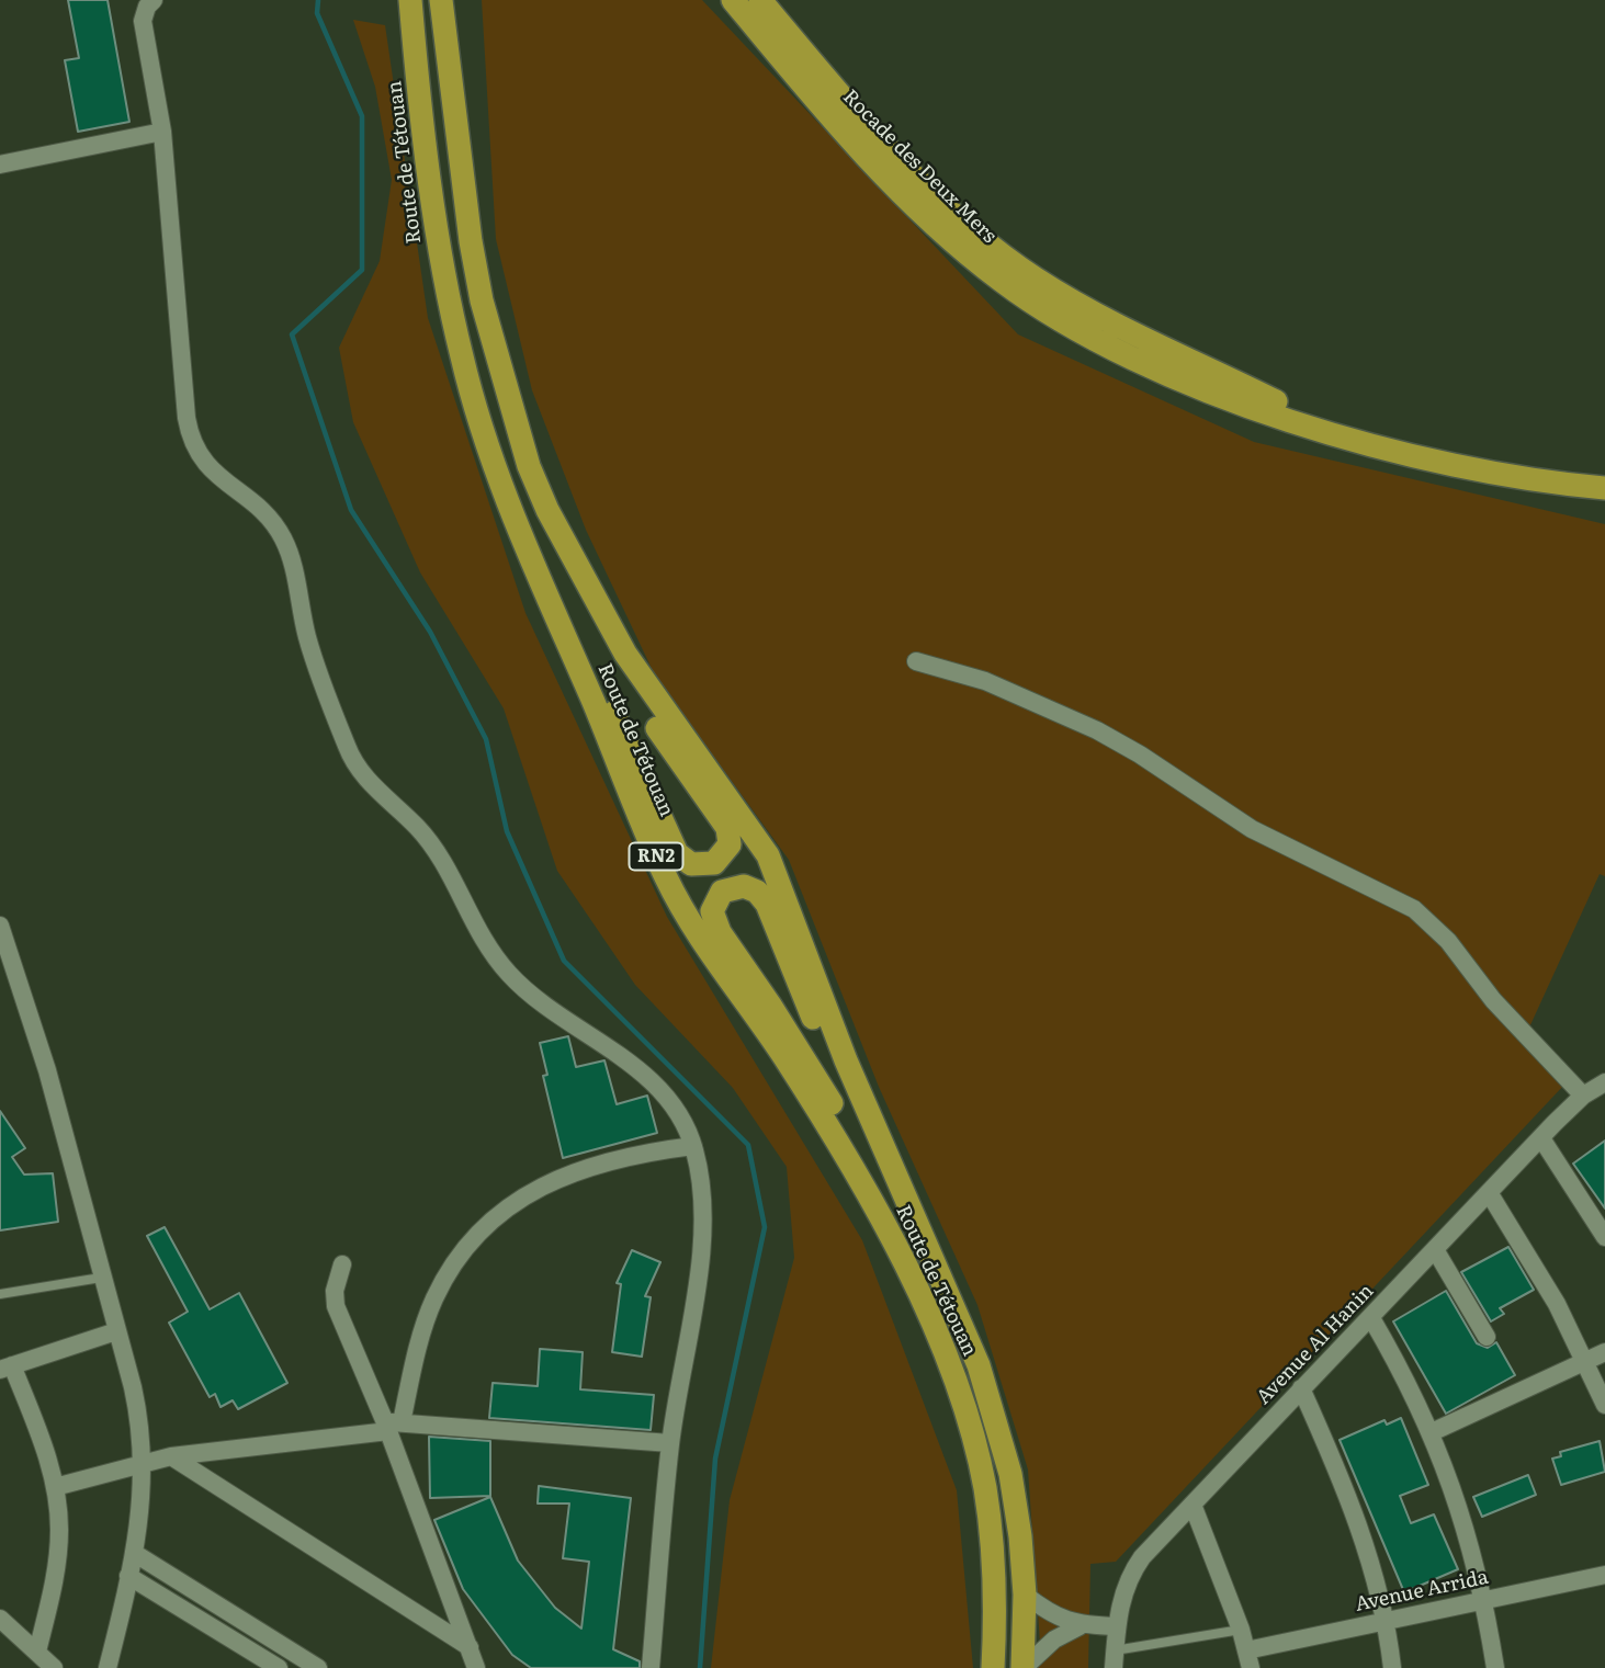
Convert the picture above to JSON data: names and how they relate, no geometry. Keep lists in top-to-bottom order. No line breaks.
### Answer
{"streets":{"highway":["Route de Tétouan","Rocade des Deux Mers","RN2"],"street":["Avenue Al Hanin","Avenue Arrida"]}}
